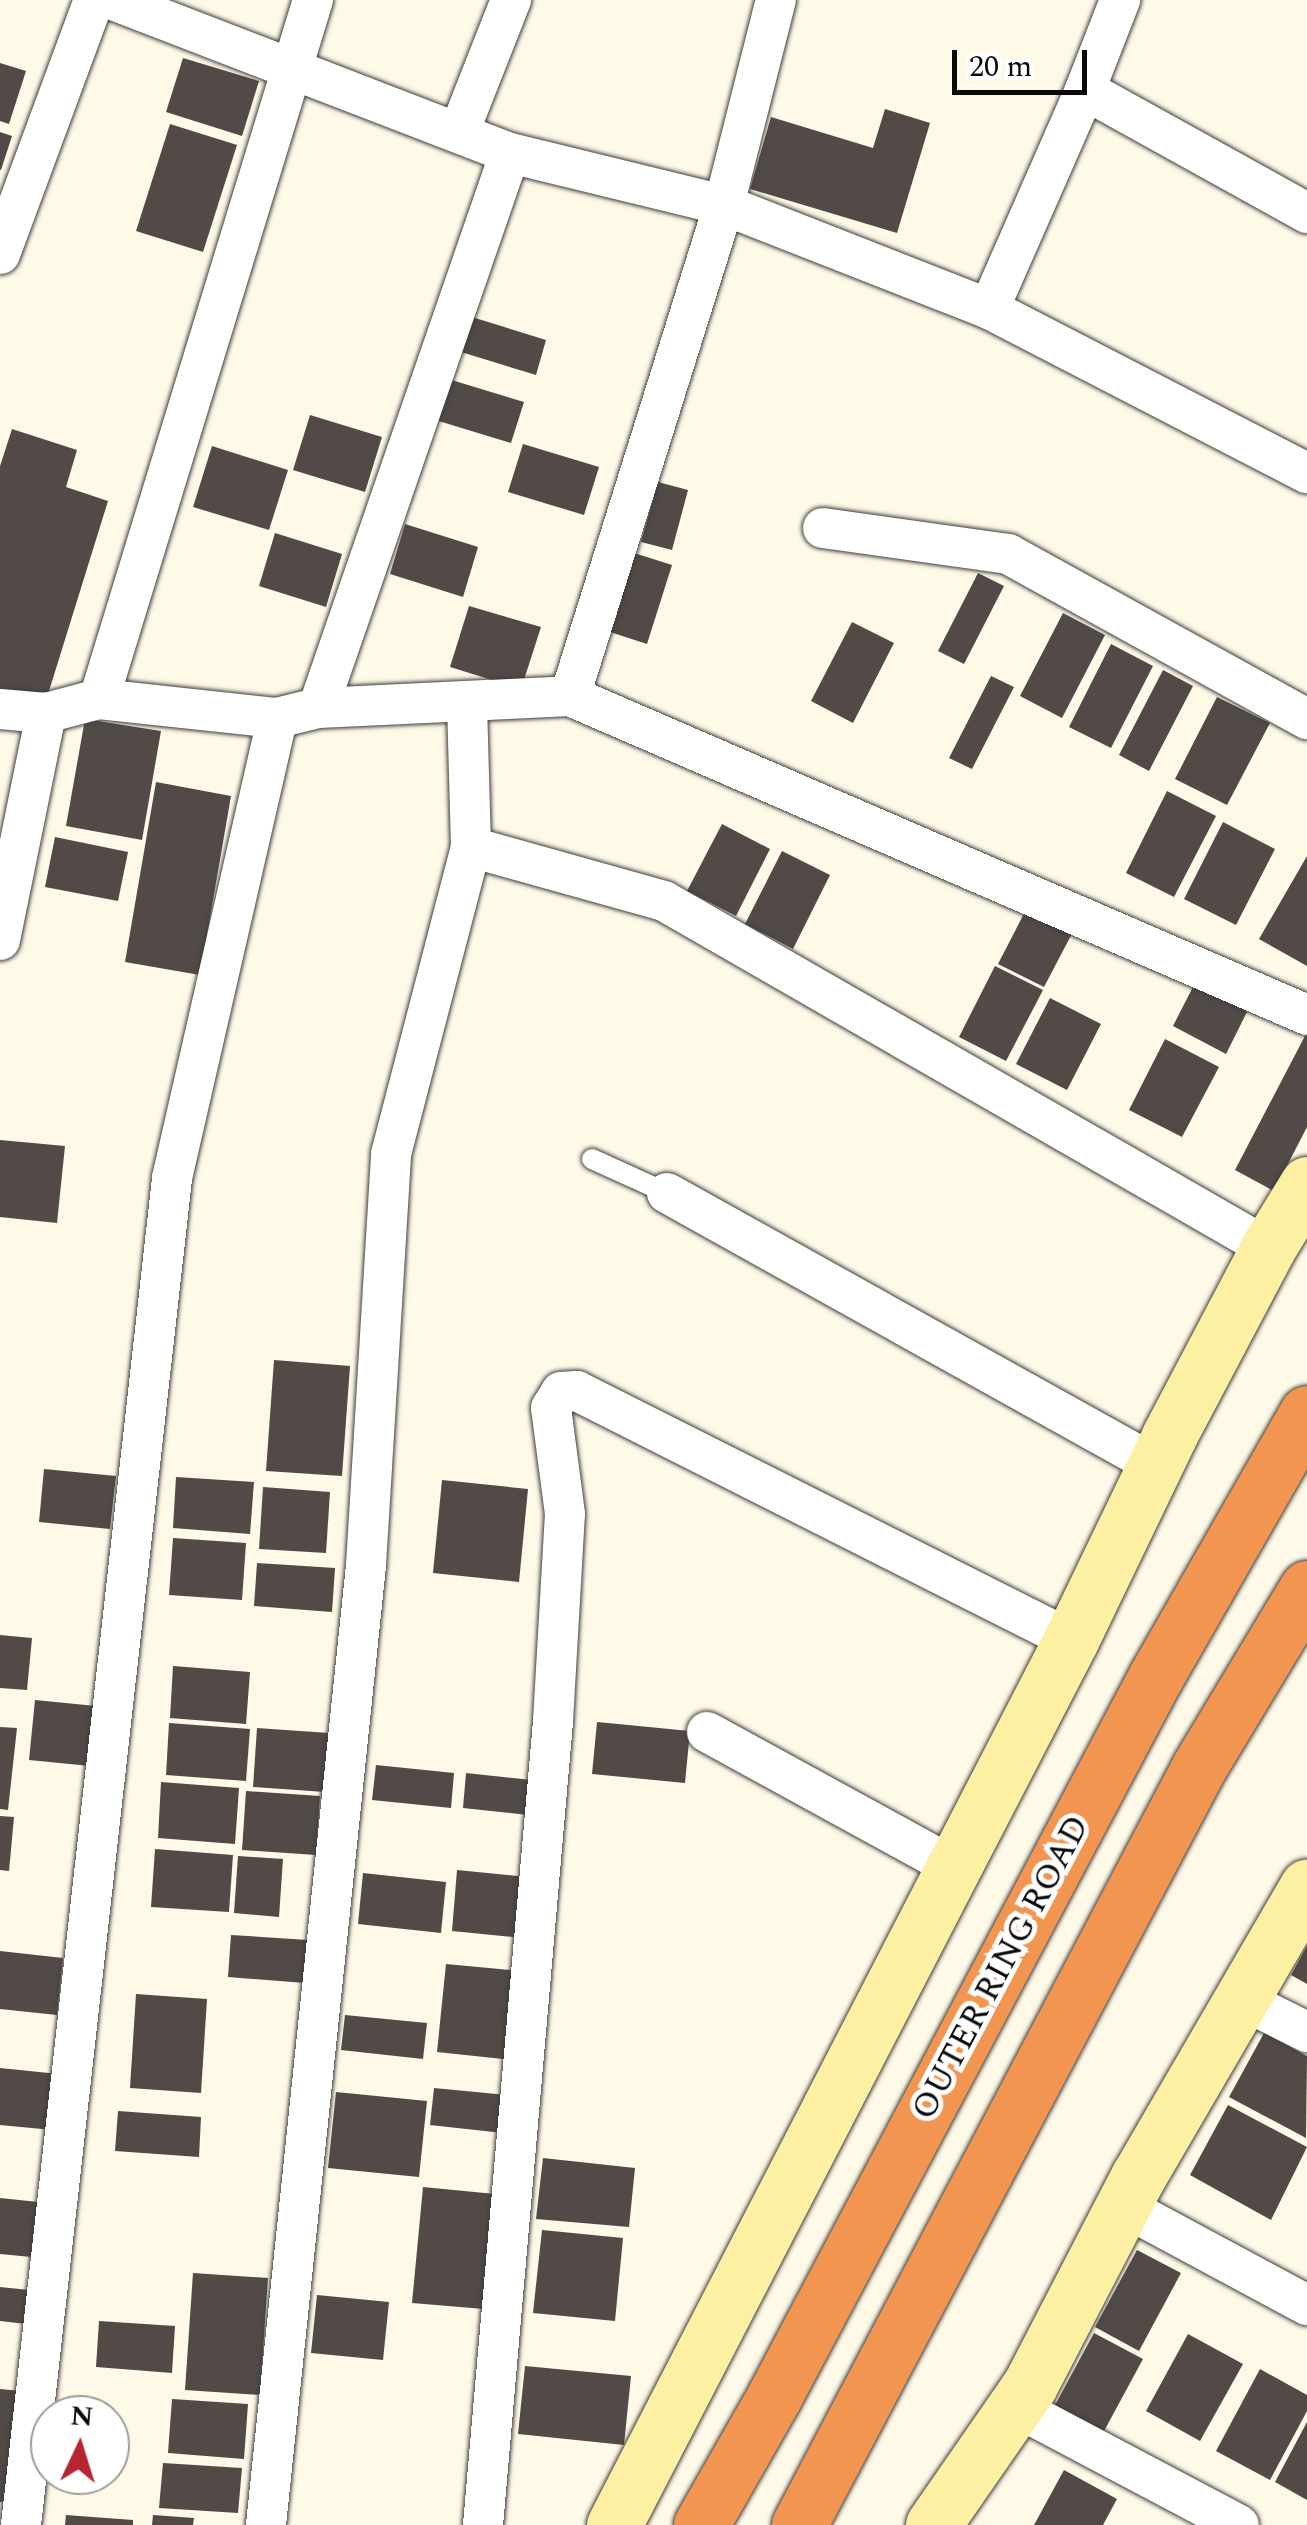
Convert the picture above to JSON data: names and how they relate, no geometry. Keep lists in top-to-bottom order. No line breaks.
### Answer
{"streets":{"highway":["OUTER RING ROAD"]},"scale_bar":"20 m","north":"top"}
